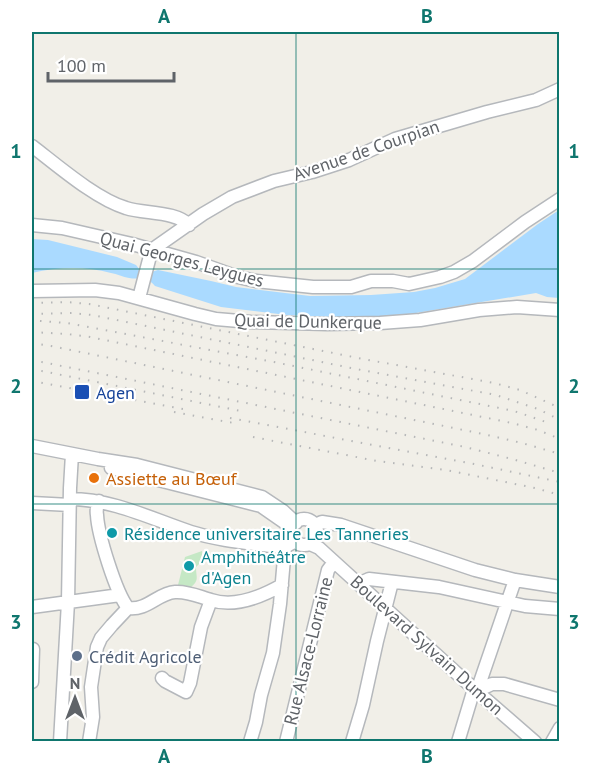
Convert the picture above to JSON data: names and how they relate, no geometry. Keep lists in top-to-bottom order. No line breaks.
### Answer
{"streets":{"street":["Avenue de Courpian","Quai Georges Leygues","Quai de Dunkerque","Boulevard Sylvain Dumon","Rue Alsace-Lorraine"]},"crossings":[["Avenue de Courpian","Quai Georges Leygues"],["Boulevard Sylvain Dumon","Rue Alsace-Lorraine"]],"places":{"transit":["Agen"],"other":["Assiette au Bœuf","Résidence universitaire Les Tanneries","Amphithéâtre d'Agen","Crédit Agricole"]},"scale_bar":"100 m","north":"top","grid":{"columns":["A","B"],"rows":["1","2","3"]}}
